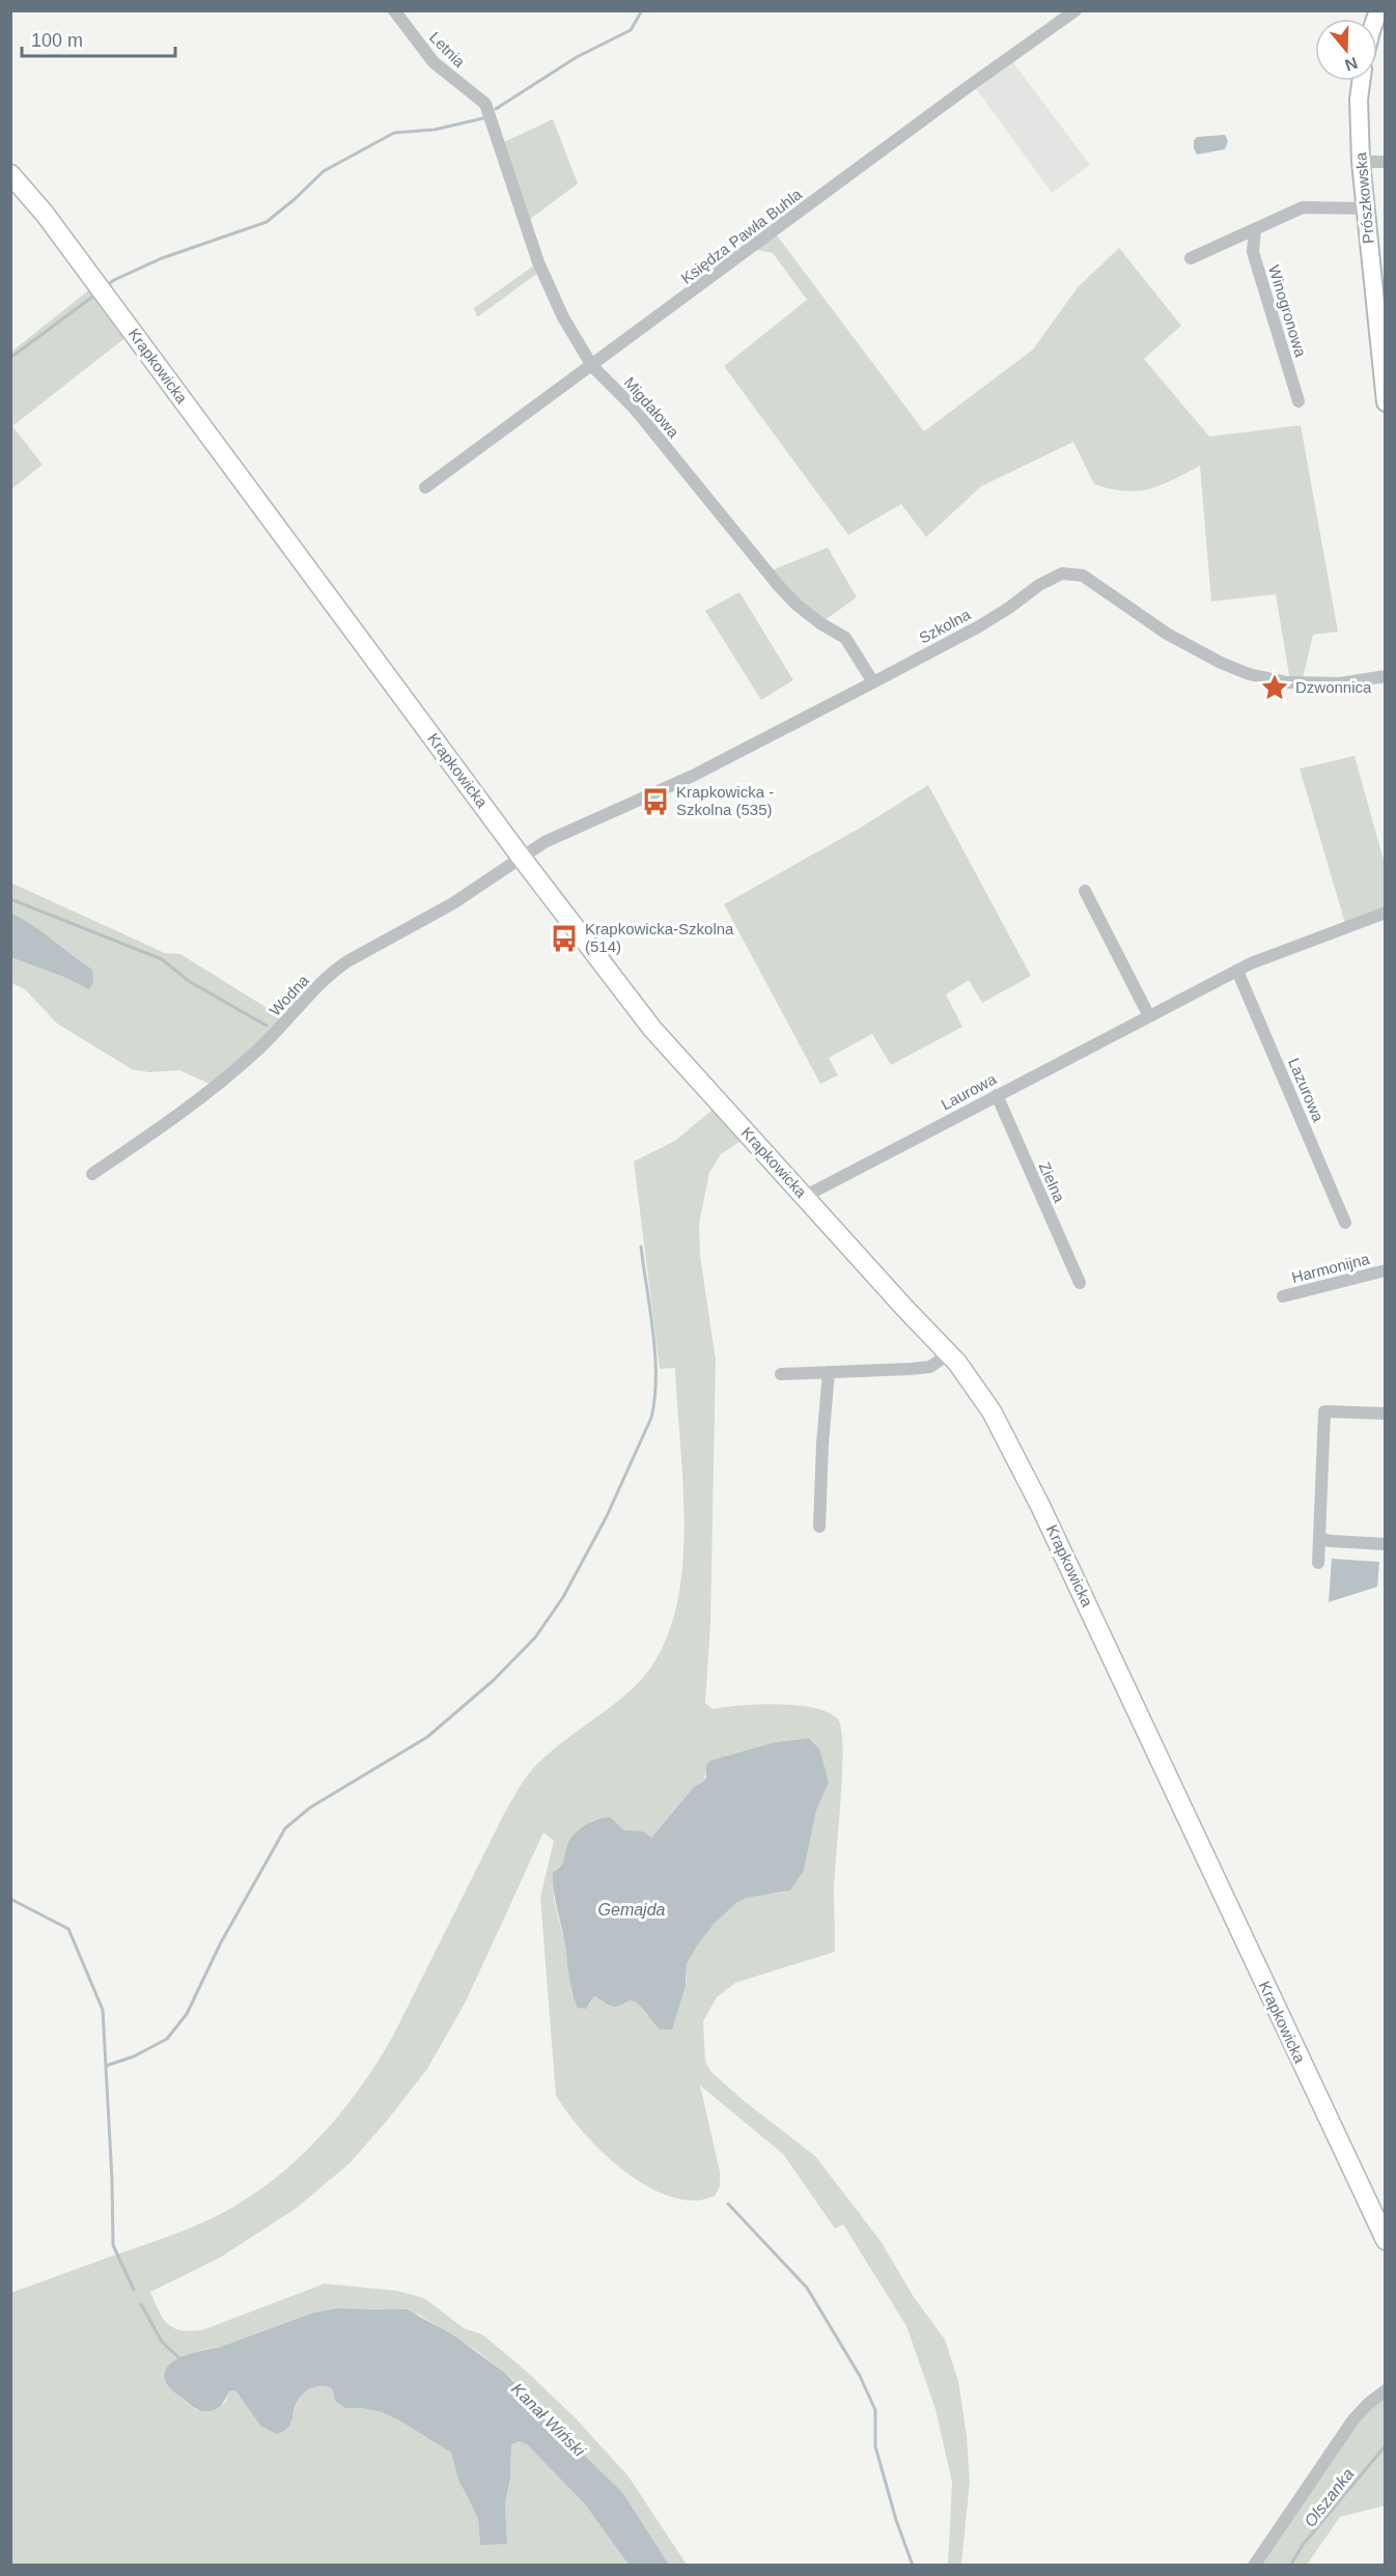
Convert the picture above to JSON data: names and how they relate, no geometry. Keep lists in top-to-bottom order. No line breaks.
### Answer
{"streets":{"main road":["Prószkowska","Krapkowicka"],"street":["Letnia","Księdza Pawła Buhla","Winogronowa","Migdałowa","Szkolna","Wodna","Lazurowa","Laurowa","Zielna","Harmonijna"]},"crossings":[["Letnia","Migdałowa"],["Księdza Pawła Buhla","Migdałowa"],["Krapkowicka","Szkolna"],["Krapkowicka","Wodna"],["Krapkowicka","Laurowa"],["Migdałowa","Szkolna"],["Szkolna","Wodna"],["Lazurowa","Laurowa"],["Laurowa","Zielna"]],"water":["Gemajda","Kanał Wiński","Olszanka"],"places":{"place":["Dzwonnica"],"bus stop":["Krapkowicka - Szkolna (535)","Krapkowicka-Szkolna (514)"]},"scale_bar":"100 m","north":"bottom"}
